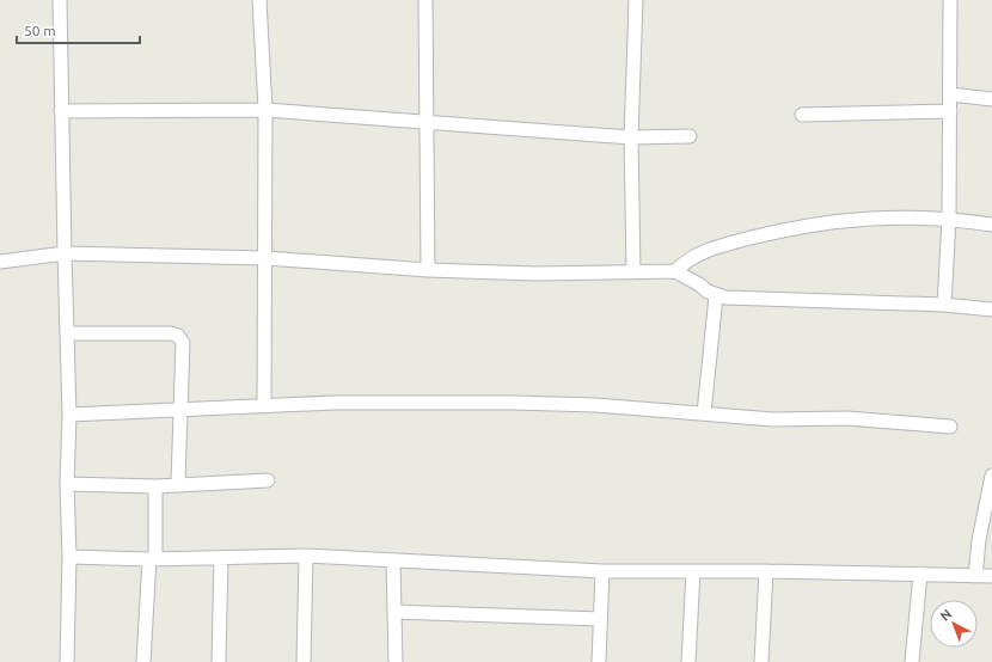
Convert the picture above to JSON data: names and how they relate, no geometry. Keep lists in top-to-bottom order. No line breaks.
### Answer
{"scale_bar":"50 m","north":"top left"}
